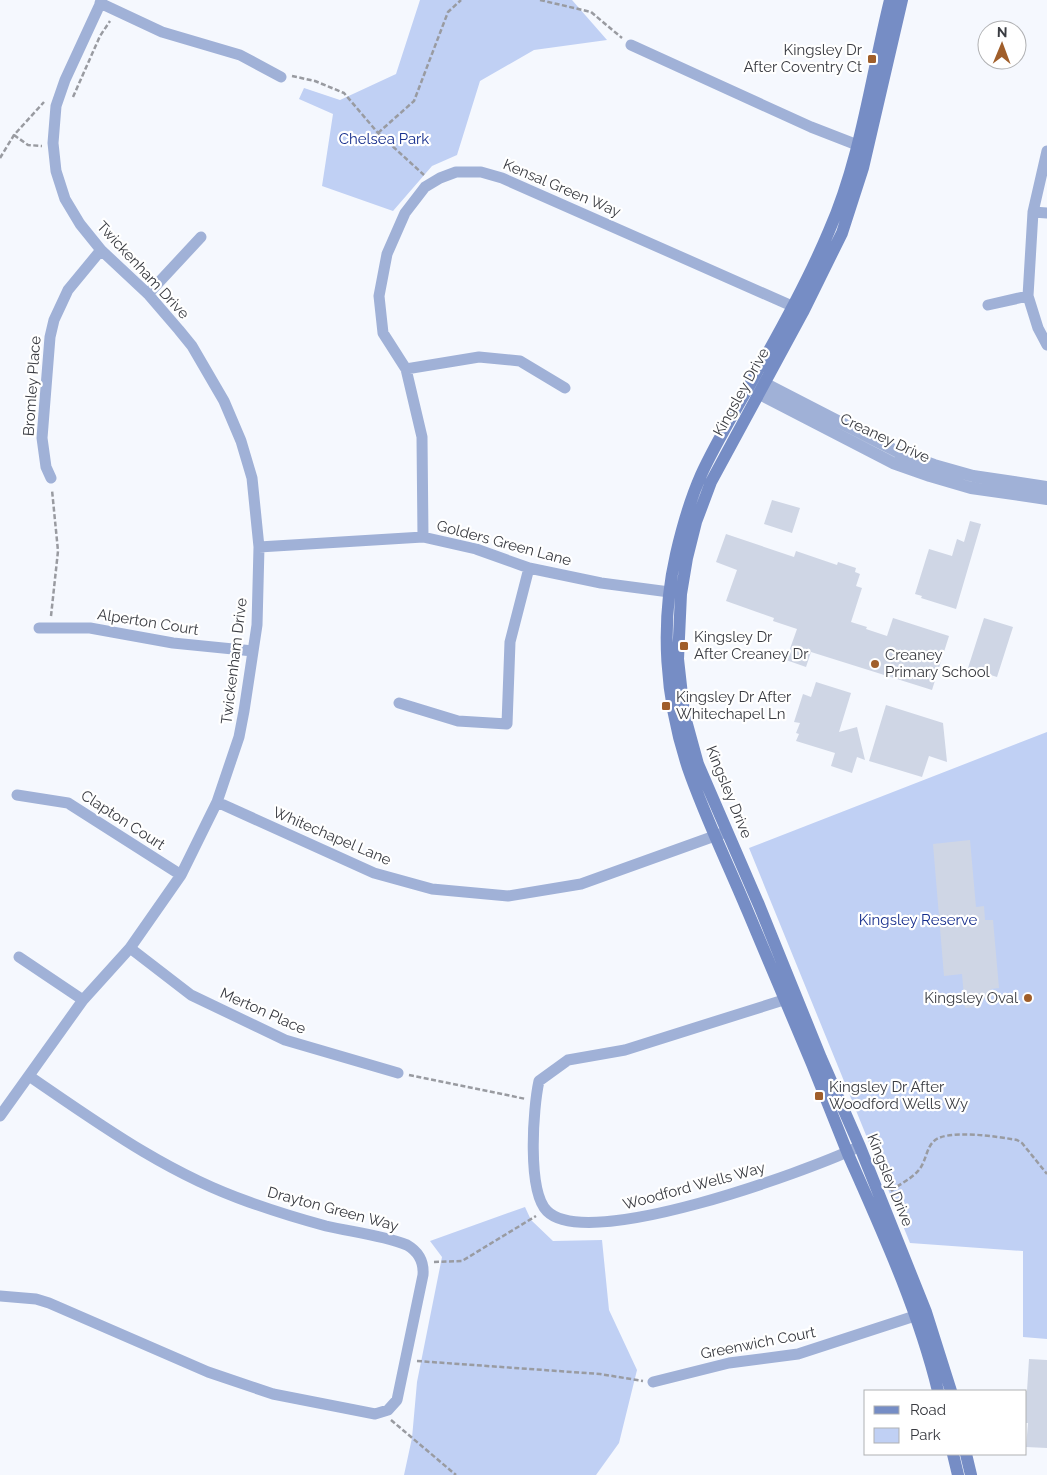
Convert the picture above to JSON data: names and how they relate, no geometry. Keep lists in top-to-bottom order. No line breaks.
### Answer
{"streets":{"main road":["Kingsley Drive"],"street":["Kensal Green Way","Twickenham Drive","Bromley Place","Creaney Drive","Golders Green Lane","Alperton Court","Clapton Court","Whitechapel Lane","Merton Place","Woodford Wells Way","Drayton Green Way","Greenwich Court"]},"crossings":[["Kensal Green Way","Kingsley Drive"],["Kensal Green Way","Golders Green Lane"],["Twickenham Drive","Bromley Place"],["Twickenham Drive","Golders Green Lane"],["Twickenham Drive","Alperton Court"],["Twickenham Drive","Clapton Court"],["Twickenham Drive","Whitechapel Lane"],["Twickenham Drive","Merton Place"],["Twickenham Drive","Drayton Green Way"],["Kingsley Drive","Creaney Drive"],["Kingsley Drive","Golders Green Lane"],["Kingsley Drive","Whitechapel Lane"],["Kingsley Drive","Woodford Wells Way"],["Kingsley Drive","Greenwich Court"]],"parks":["Chelsea Park","Kingsley Reserve"],"places":{"transit":["Kingsley Dr After Coventry Ct","Kingsley Dr After Creaney Dr","Kingsley Dr After Whitechapel Ln","Kingsley Dr After Woodford Wells Wy"],"other":["Creaney Primary School","Kingsley Oval"]},"legend":["Road","Park"],"north":"top"}
